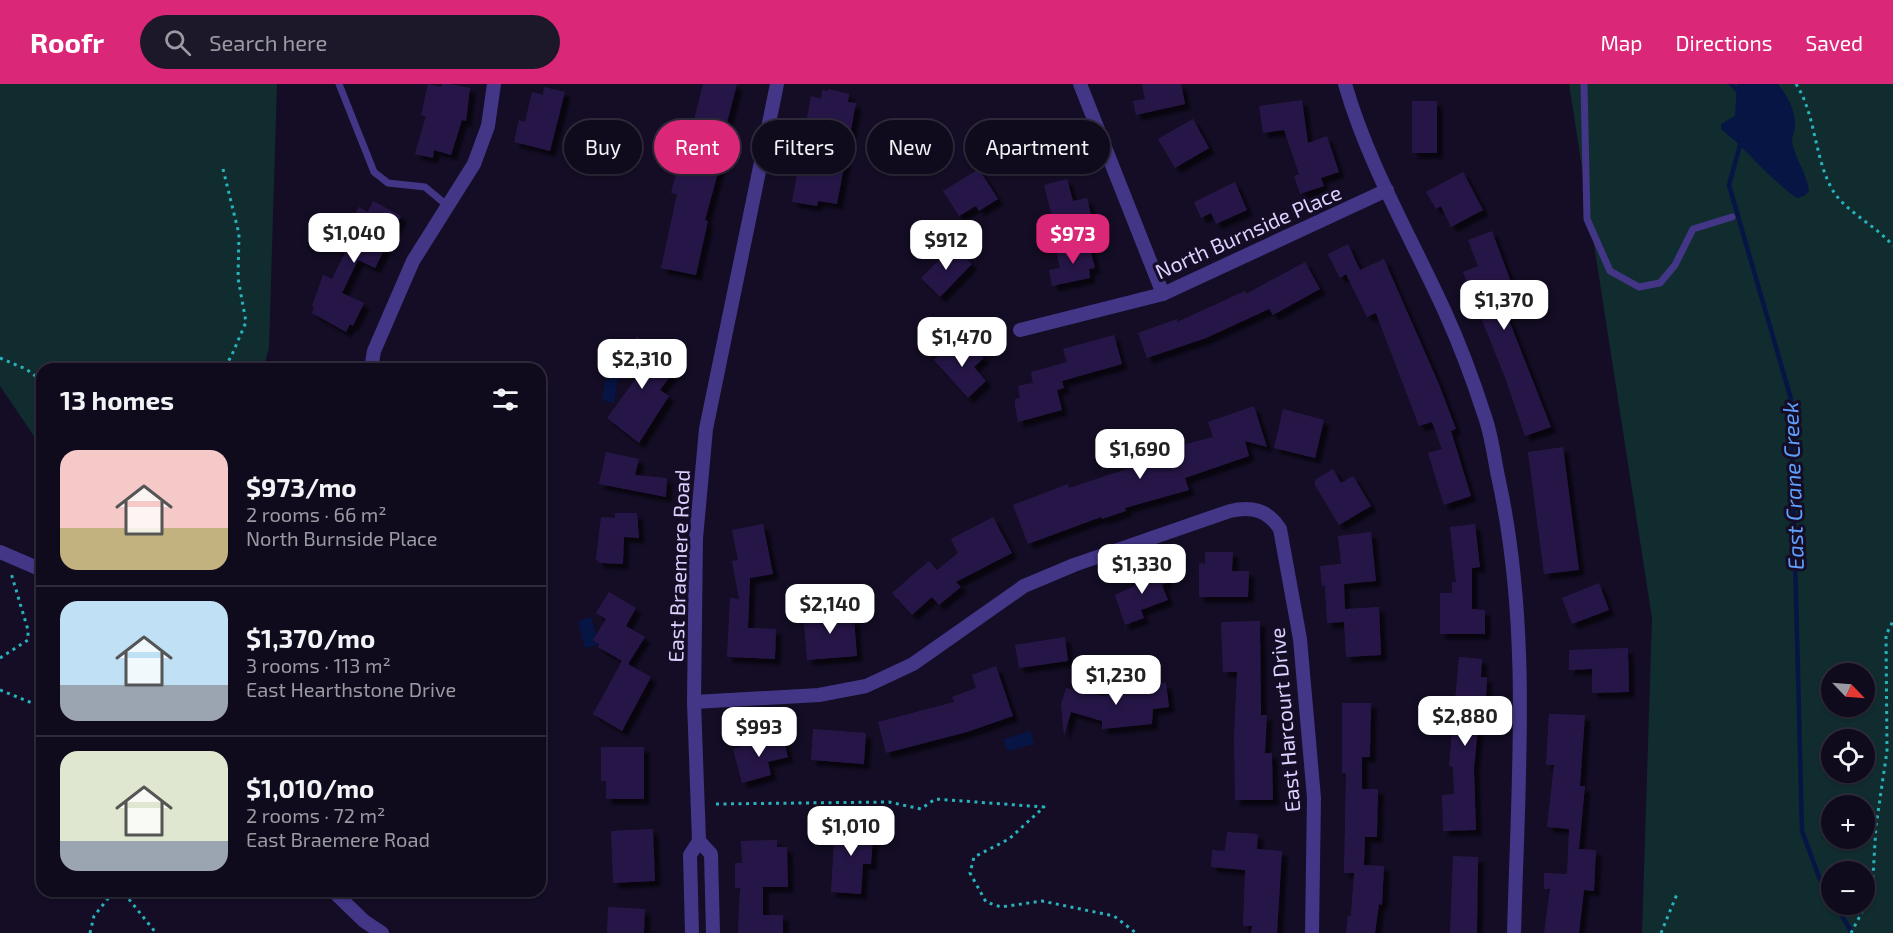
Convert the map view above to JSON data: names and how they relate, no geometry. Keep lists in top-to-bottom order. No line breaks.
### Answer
{"streets":{"street":["North Burnside Place","East Braemere Road","East Harcourt Drive"]},"crossings":[["East Braemere Road","East Harcourt Drive"]],"water":["East Crane Creek"],"north":"bottom right","page":{"header":"Roofr","search":"Search here","nav":["Map","Directions","Saved"],"chip":["Buy","Rent","Filters","New","Apartment"],"price":["$1,040","$973","$912","$1,370","$1,470","$2,310","$1,690","$1,330","$2,140","$1,230","$2,880","$993","$1,010"],"heading":"13 homes","list":[{"name":"$973/mo","note":"2 rooms · 66 m² · North Burnside Place"},{"name":"$1,370/mo","note":"3 rooms · 113 m² · East Hearthstone Drive"},{"name":"$1,010/mo","note":"2 rooms · 72 m² · East Braemere Road"}],"map_buttons":["+","−"]}}
